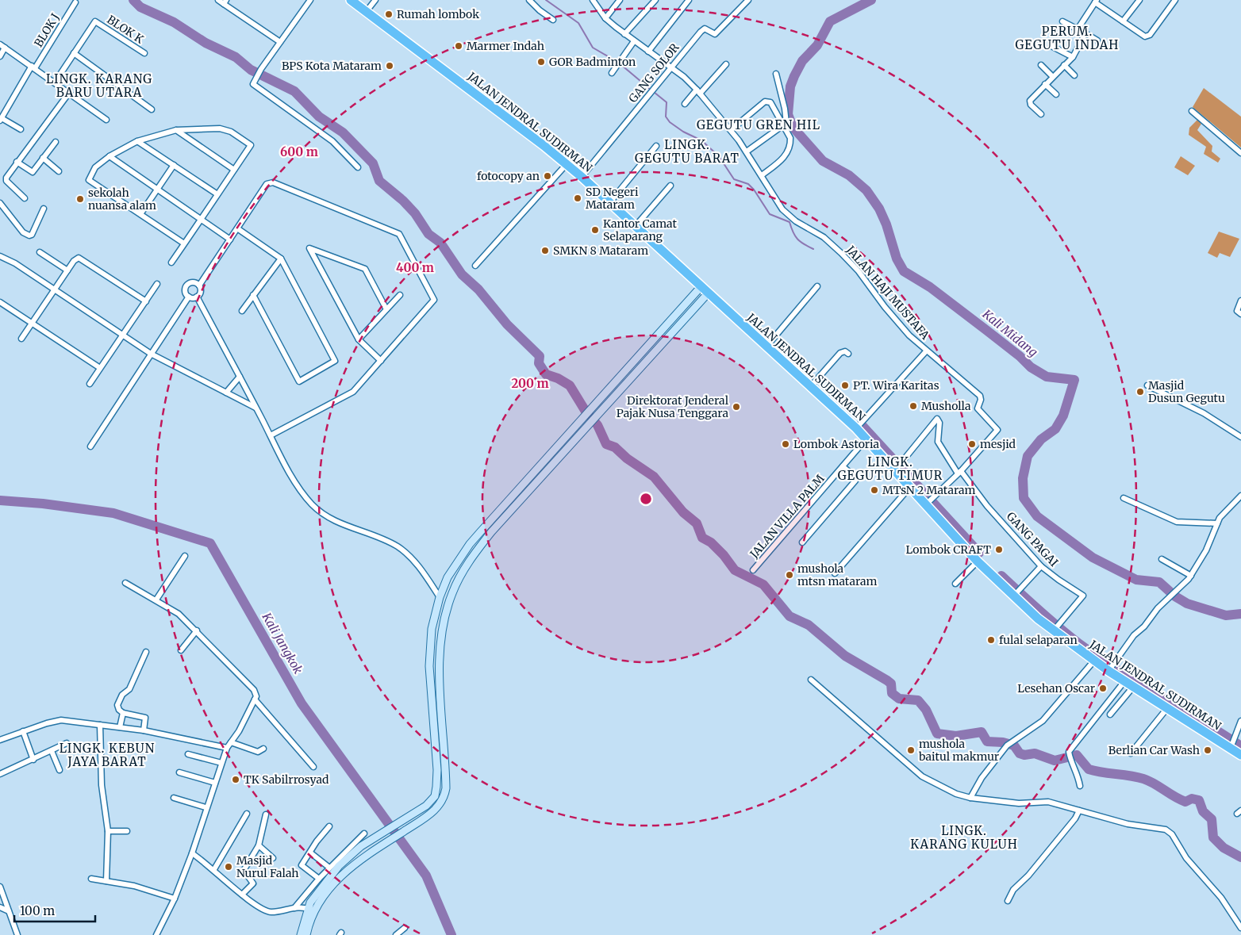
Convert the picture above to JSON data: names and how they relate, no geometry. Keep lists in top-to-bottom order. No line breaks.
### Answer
{"streets":{"highway":["JALAN JENDRAL SUDIRMAN"],"street":["BLOK K","BLOK J","GANG SOLOR","JALAN HAJI MUSTAFA","JALAN VILLA PALM","GANG PAGAI"]},"crossings":[["GANG SOLOR","JALAN JENDRAL SUDIRMAN"],["GANG SOLOR","JALAN HAJI MUSTAFA"],["JALAN JENDRAL SUDIRMAN","JALAN HAJI MUSTAFA"],["JALAN JENDRAL SUDIRMAN","JALAN VILLA PALM"],["JALAN JENDRAL SUDIRMAN","GANG PAGAI"]],"districts":["PERUM. GEGUTU INDAH","LINGK. KARANG BARU UTARA","GEGUTU GREN HIL","LINGK. GEGUTU BARAT","LINGK. GEGUTU TIMUR","LINGK. KEBUN JAYA BARAT","LINGK. KARANG KULUH"],"water":["Kali Midang","Kali Jangkok"],"places":["Rumah lombok","Marmer Indah","GOR Badminton","BPS Kota Mataram","fotocopy an","SD Negeri Mataram","sekolah nuansa alam","Kantor Camat Selaparang","SMKN 8 Mataram","PT. Wira Karitas","Masjid Dusun Gegutu","Musholla","Direktorat Jenderal Pajak Nusa Tenggara","Lombok Astoria","mesjid","MTsN 2 Mataram","Lombok CRAFT","mushola mtsn mataram","fulal selaparan","Lesehan Oscar","mushola baitul makmur","Berlian Car Wash","TK Sabilrrosyad","Masjid Nurul Falah"],"scale_bar":"100 m","rings":["600 m","400 m","200 m"]}
